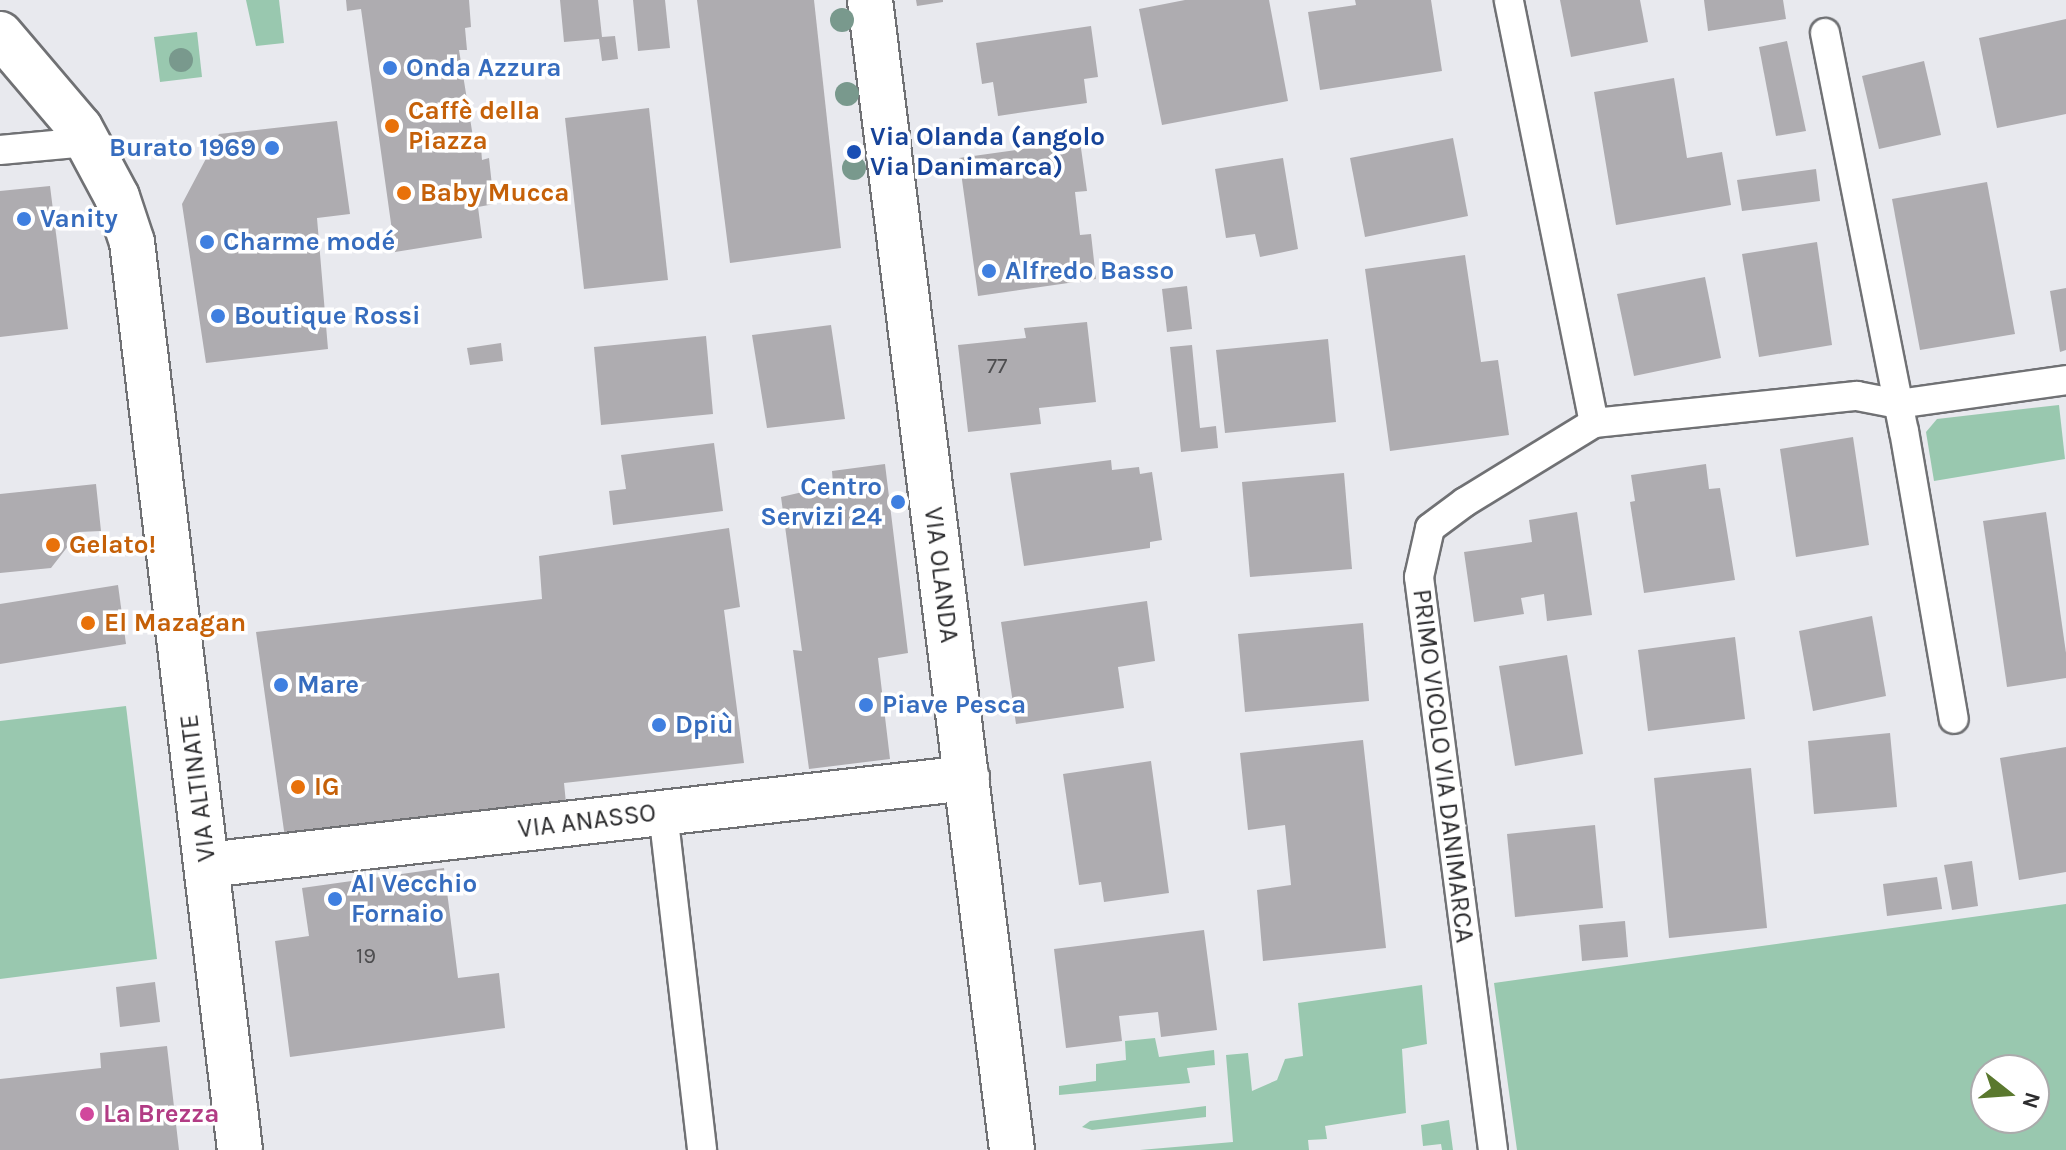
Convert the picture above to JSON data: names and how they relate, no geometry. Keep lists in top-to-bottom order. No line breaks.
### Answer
{"streets":{"street":["VIA OLANDA","VIA ALTINATE","VIA ANASSO"],"lane":["PRIMO VICOLO VIA DANIMARCA"]},"crossings":[["VIA OLANDA","VIA ANASSO"],["VIA ALTINATE","VIA ANASSO"]],"places":["Onda Azzura","Caffè della Piazza","Burato 1969","Via Olanda (angolo Via Danimarca)","Baby Mucca","Vanity","Charme modé","Alfredo Basso","Boutique Rossi","Centro Servizi 24","Gelato!","El Mazagan","Mare","Piave Pesca","Dpiù","IG","Al Vecchio Fornaio","La Brezza"],"house_numbers":["77","19"],"north":"right"}
